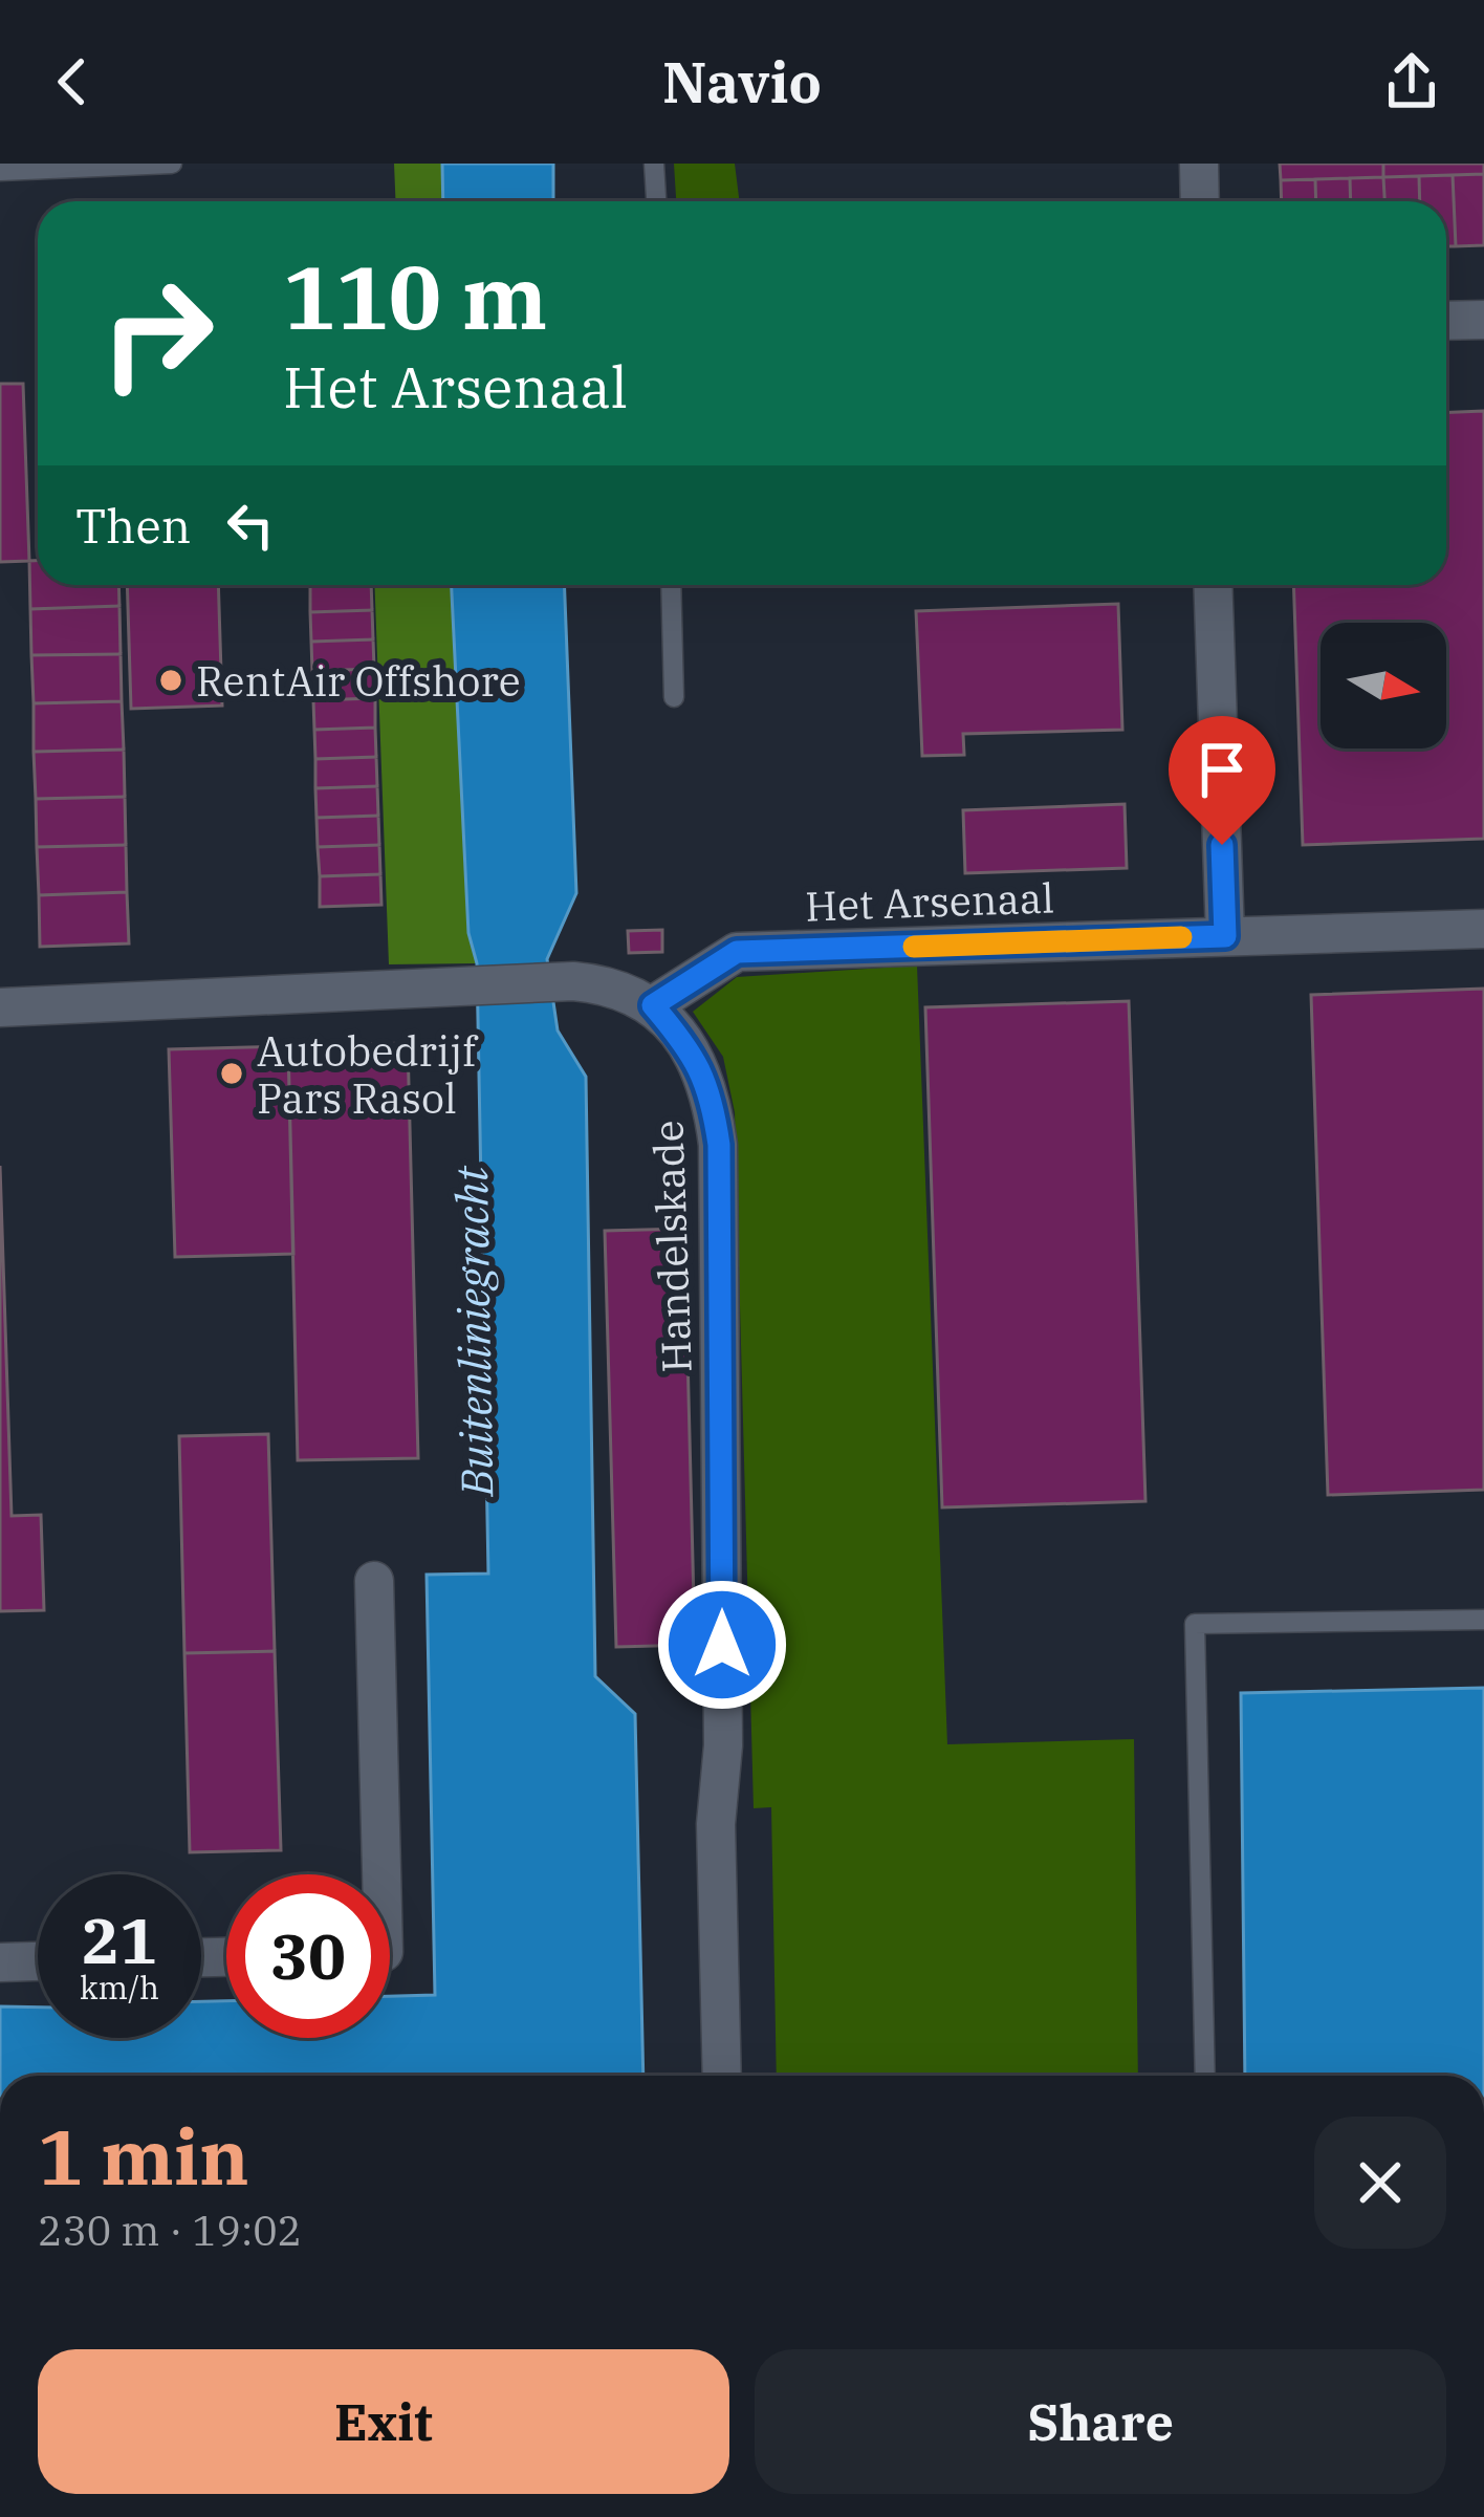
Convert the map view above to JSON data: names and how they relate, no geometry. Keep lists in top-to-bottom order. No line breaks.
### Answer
{"streets":{"street":["Het Arsenaal","Handelskade"]},"crossings":[["Het Arsenaal","Handelskade"]],"water":["Buitenliniegracht"],"places":["RentAir Offshore","Autobedrijf Pars Rasol"],"north":"right","page":{"header":"Navio","turn":["110 m","Het Arsenaal"],"then":"Then","speed":"21 km/h","limit":"30","heading":["1 min","230 m · 19:02"],"buttons":["Exit","Share"]}}
